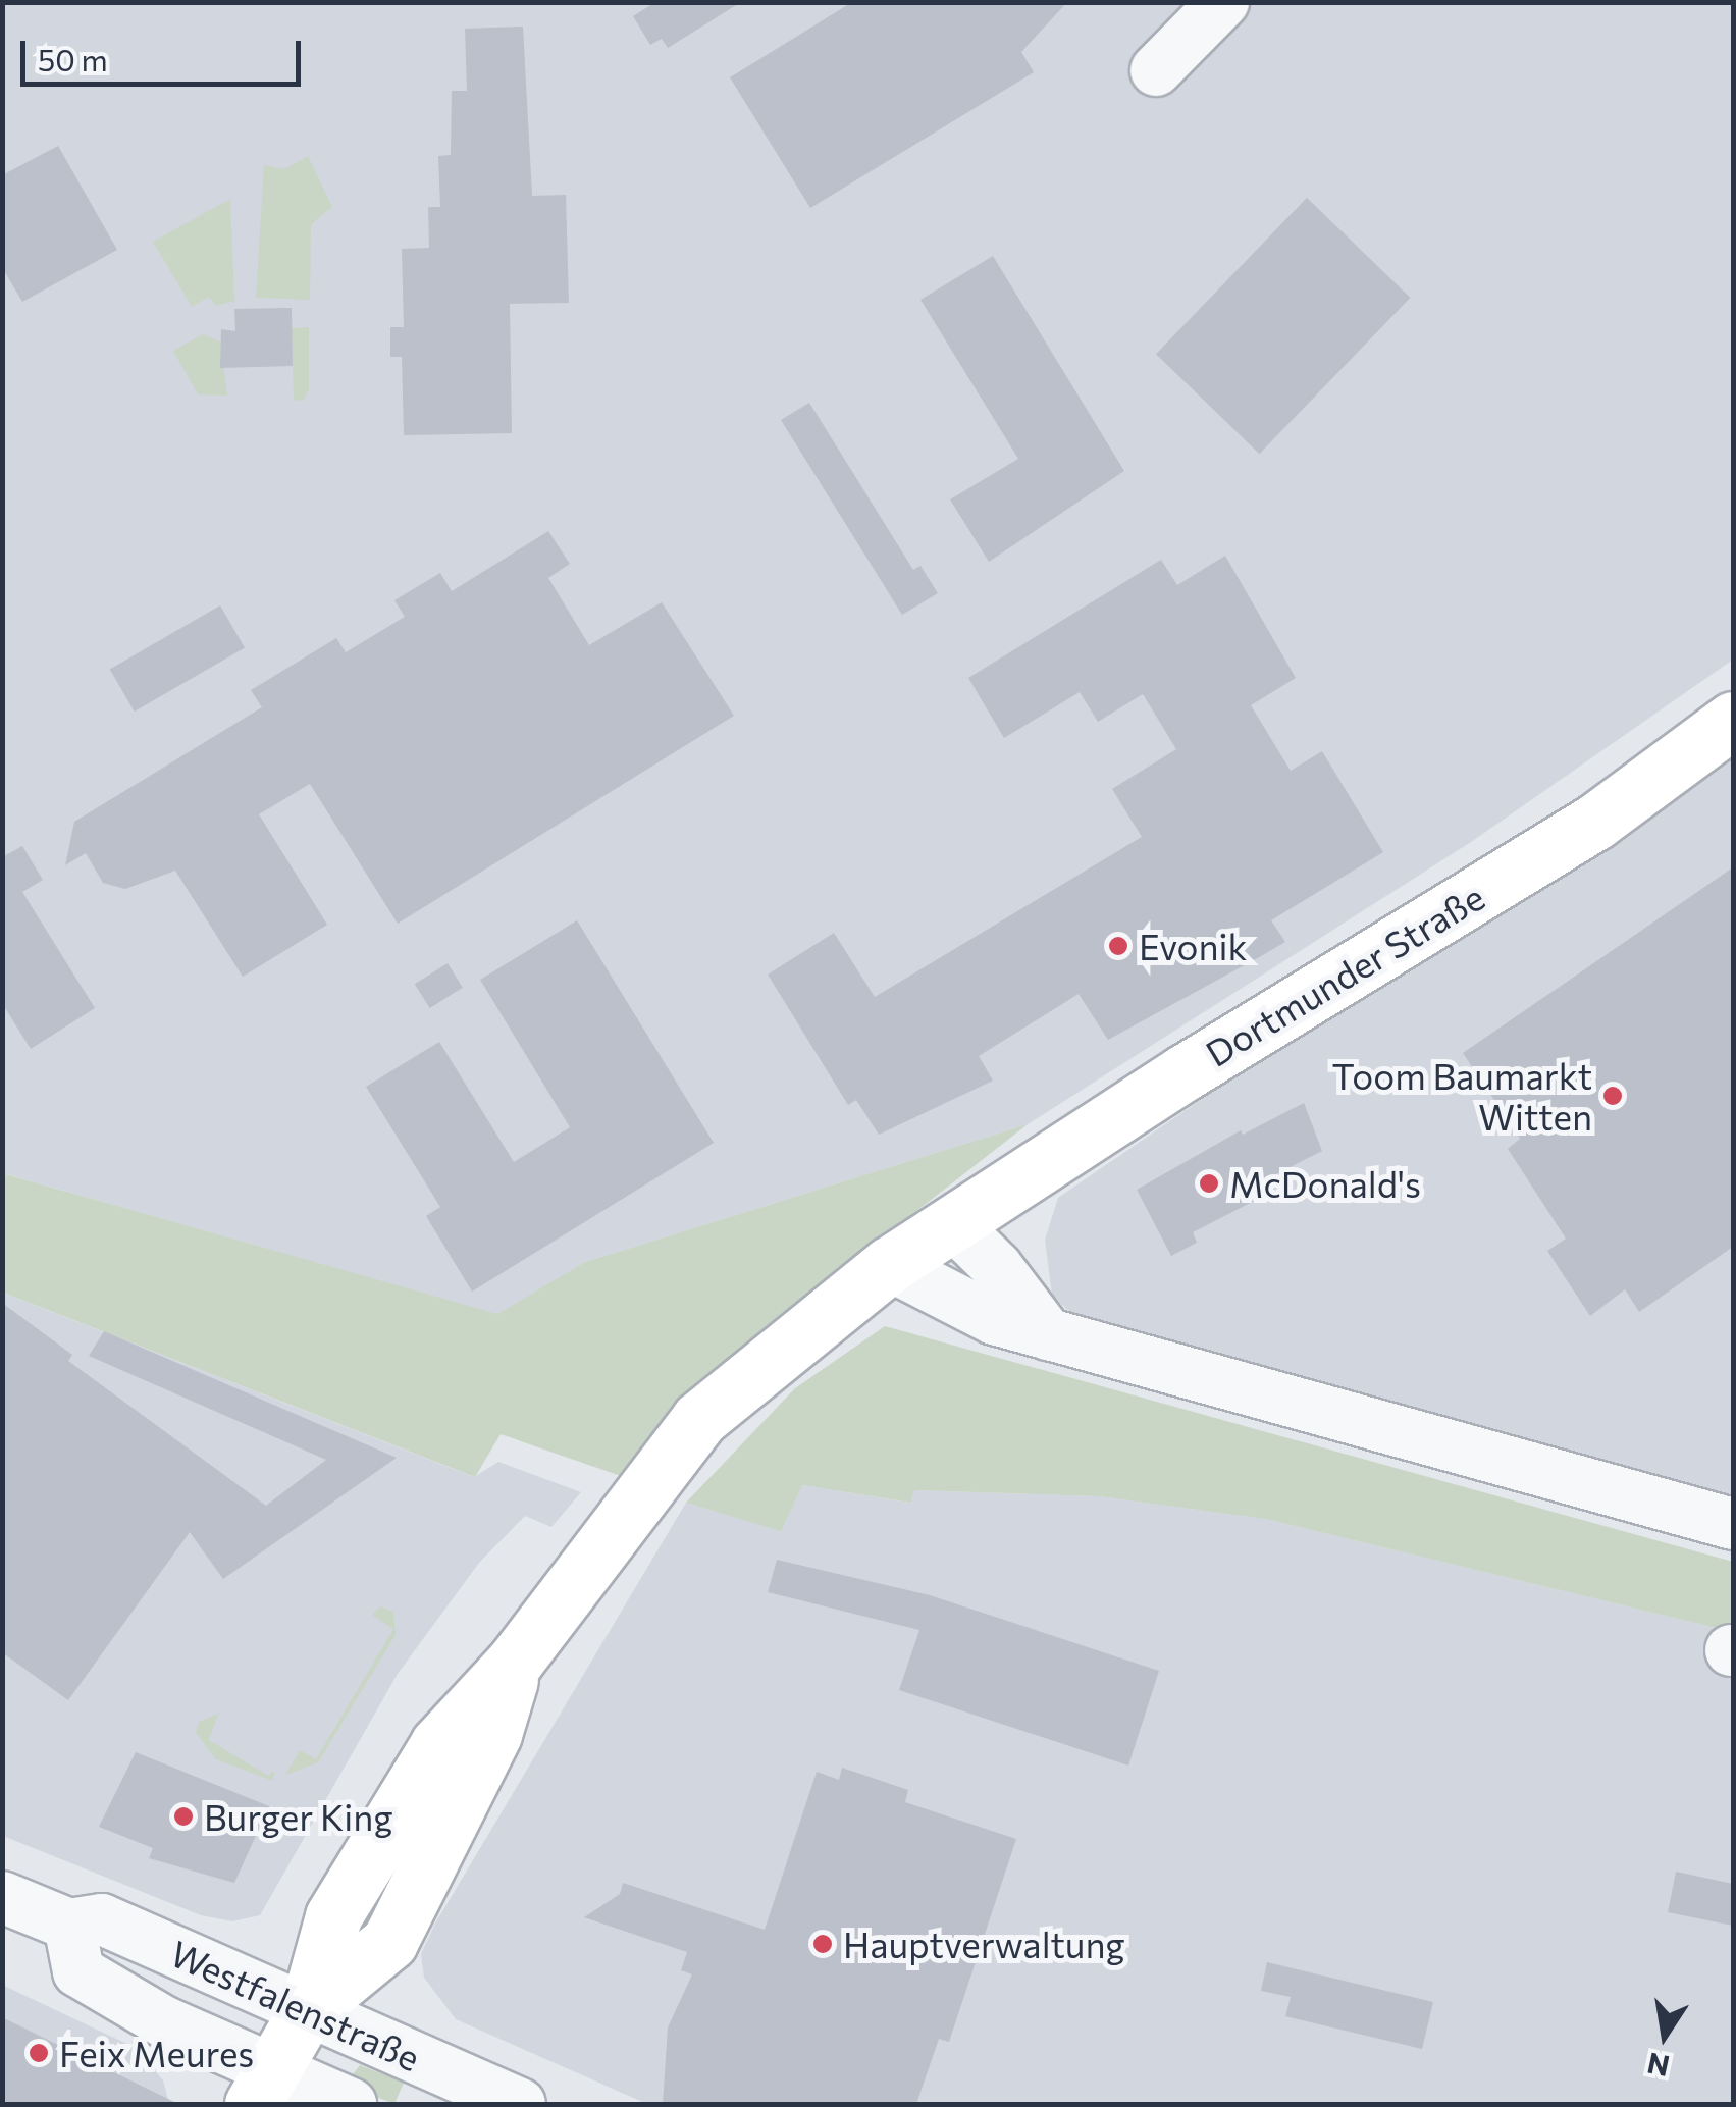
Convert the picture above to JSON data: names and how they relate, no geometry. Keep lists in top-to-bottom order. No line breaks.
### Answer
{"streets":{"main road":["Dortmunder Straße"],"street":["Westfalenstraße"]},"crossings":[["Dortmunder Straße","Westfalenstraße"]],"places":["Evonik","Toom Baumarkt Witten","McDonald's","Burger King","Hauptverwaltung","Feix Meures"],"scale_bar":"50 m","north":"bottom"}
